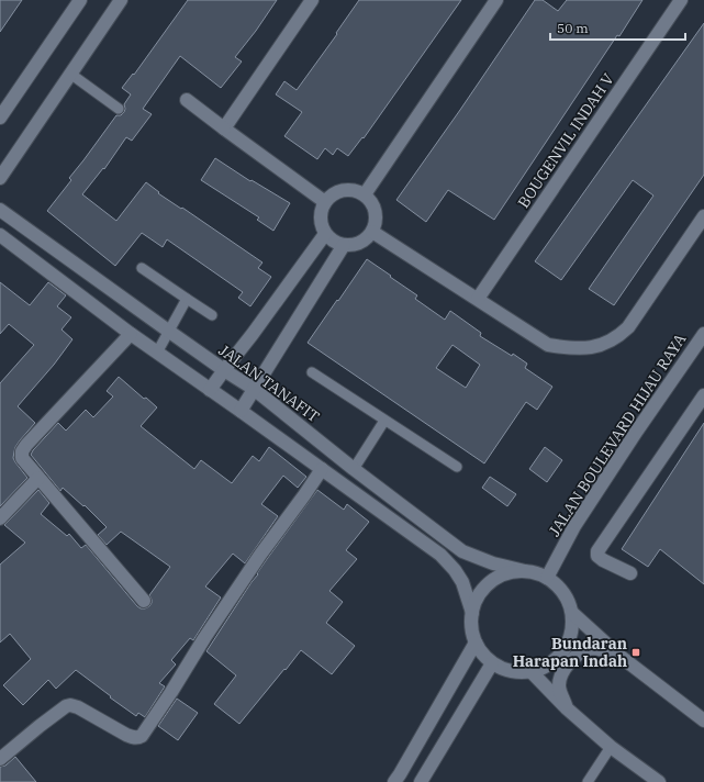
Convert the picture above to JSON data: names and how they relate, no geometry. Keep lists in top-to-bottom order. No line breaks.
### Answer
{"streets":{"street":["BOUGENVIL INDAH V","JALAN TANAFIT","JALAN BOULEVARD HIJAU RAYA"]},"crossings":[["JALAN TANAFIT","JALAN BOULEVARD HIJAU RAYA"]],"places":{"transit":["Bundaran Harapan Indah"]},"scale_bar":"50 m"}
